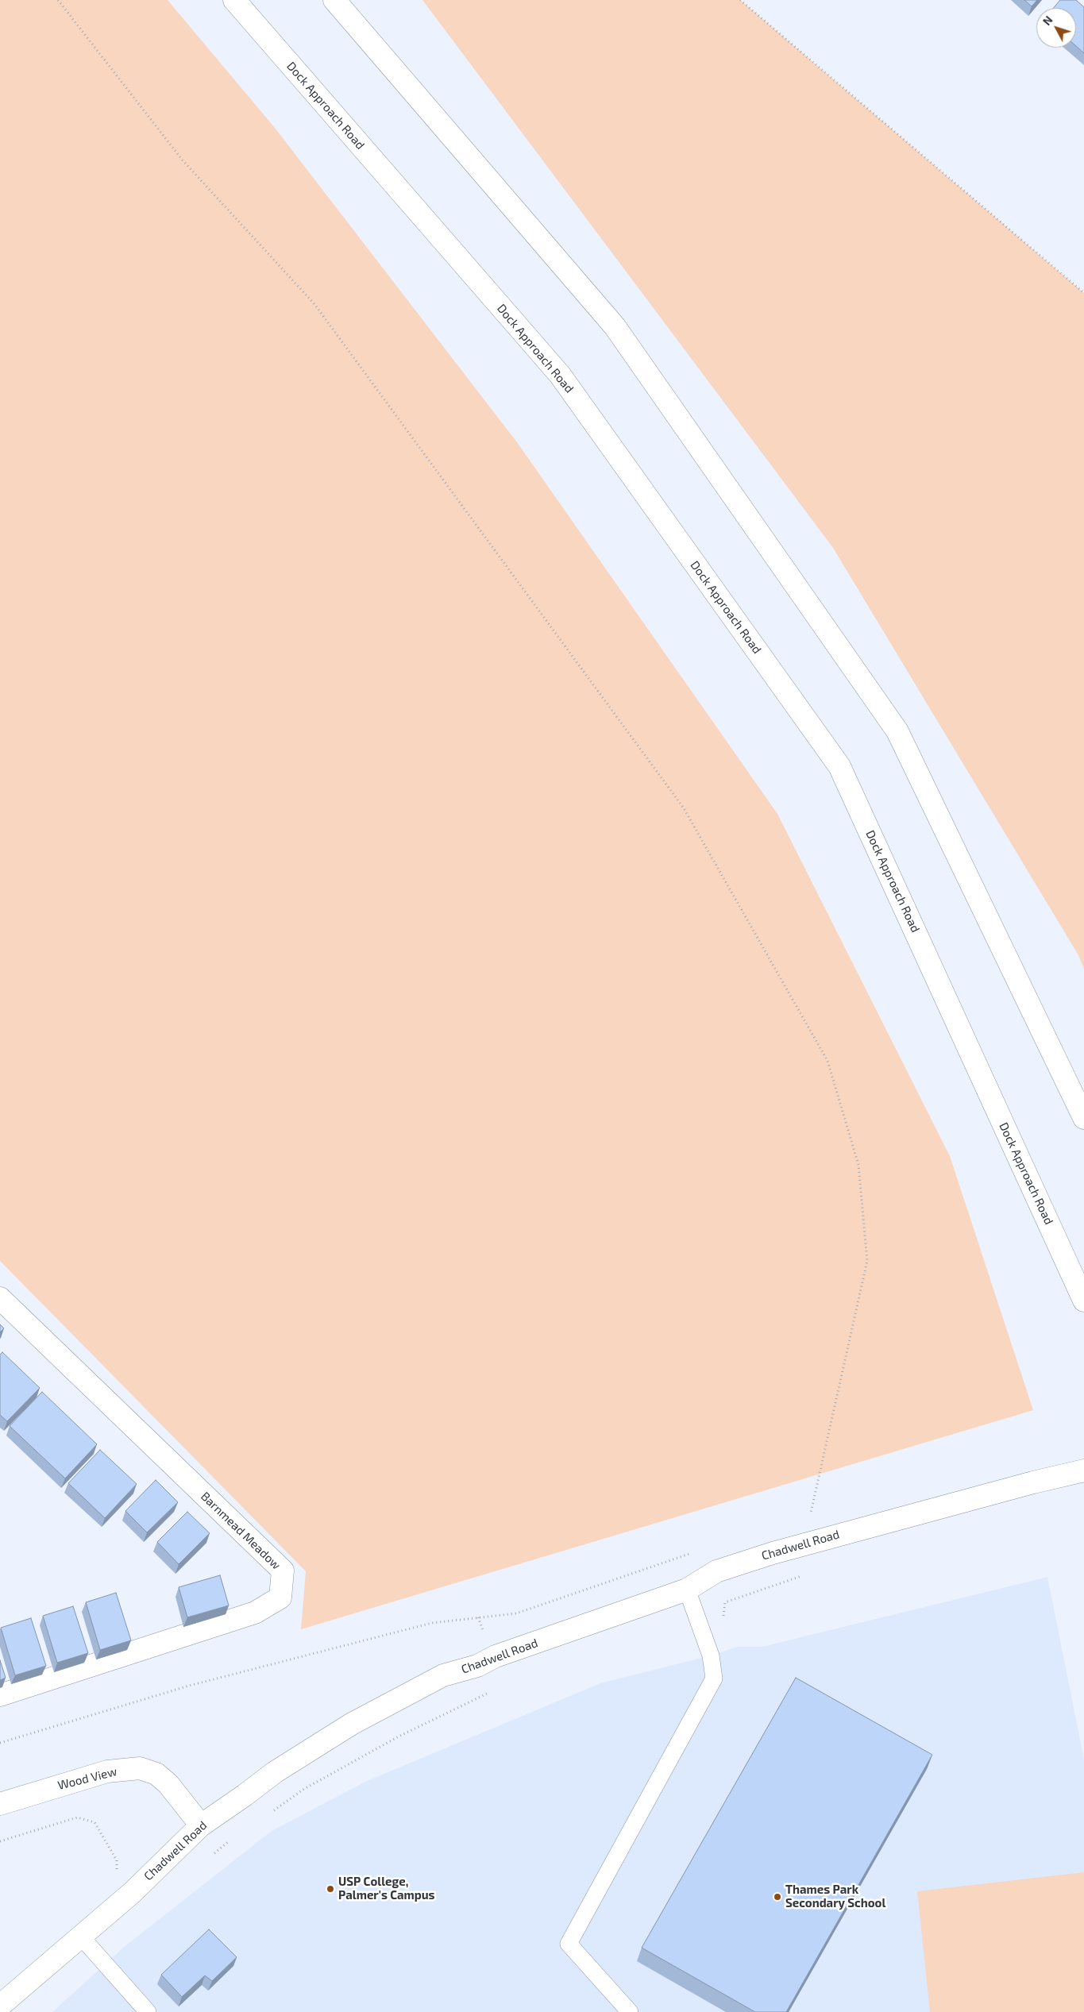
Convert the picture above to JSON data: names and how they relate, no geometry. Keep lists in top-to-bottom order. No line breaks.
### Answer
{"streets":{"main road":["Dock Approach Road","Barnmead Meadow","Chadwell Road","Wood View"]},"crossings":[["Chadwell Road","Wood View"]],"places":["USP College, Palmer's Campus","Thames Park Secondary School"],"north":"top left"}
